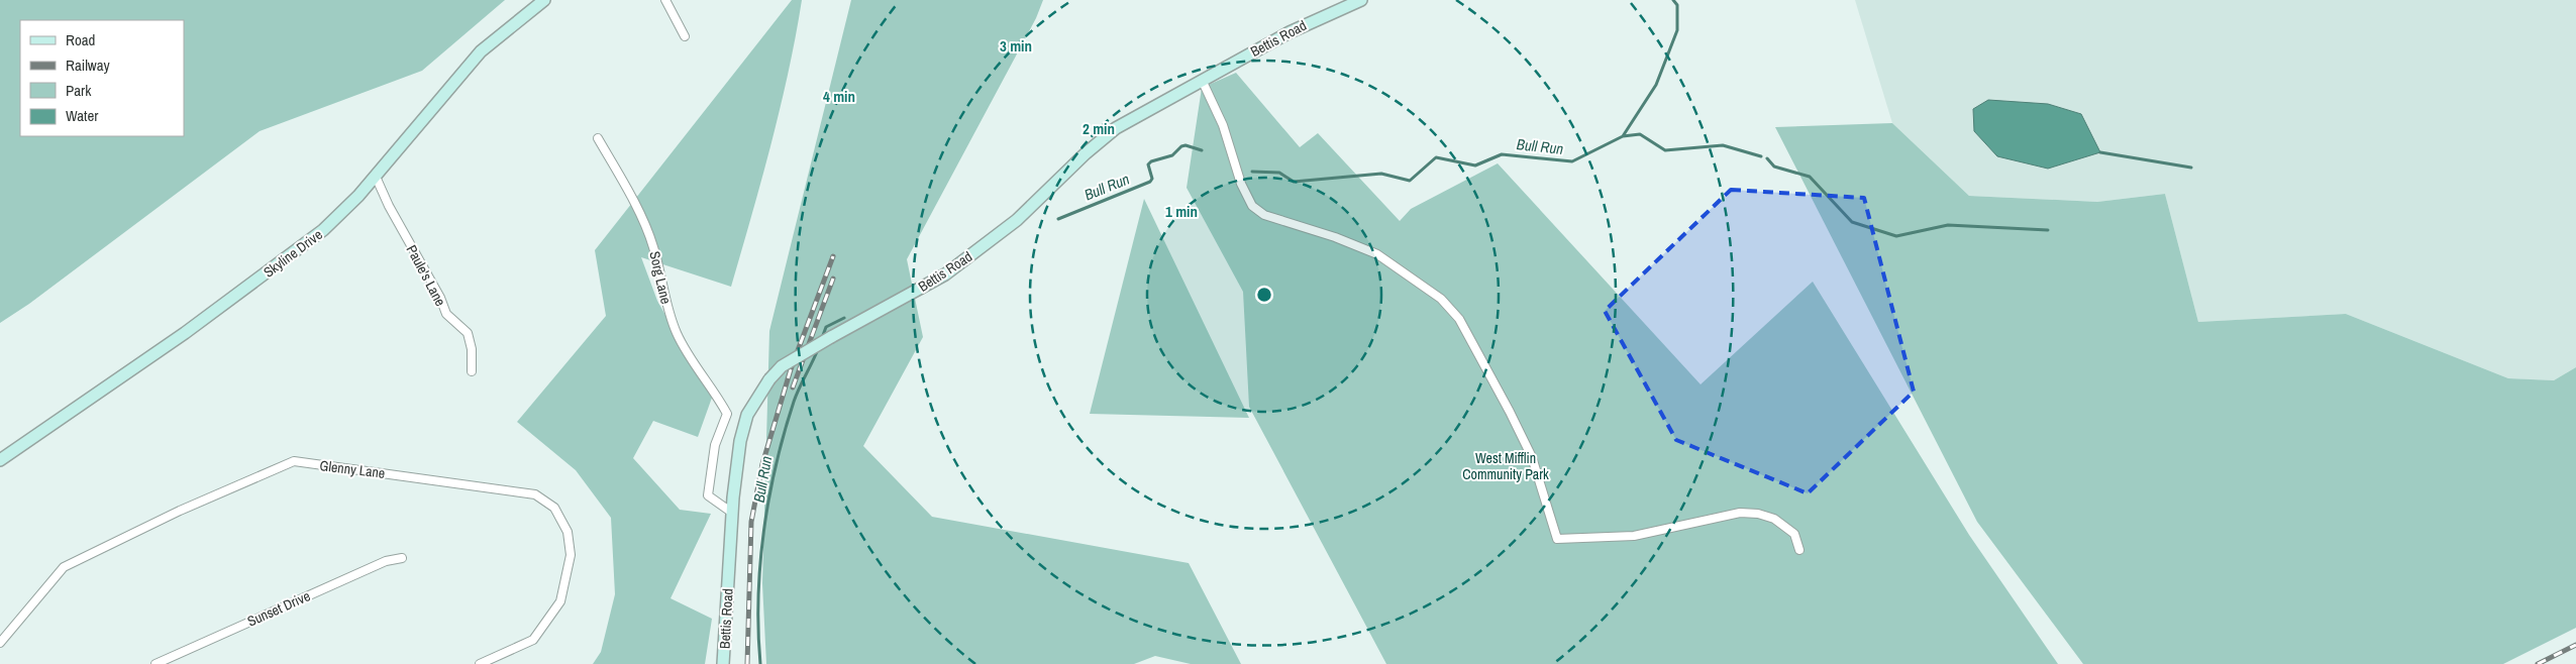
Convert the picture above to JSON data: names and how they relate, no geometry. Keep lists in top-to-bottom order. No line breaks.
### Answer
{"streets":{"street":["Bettis Road","Skyline Drive","Paule's Lane","Sorg Lane","Glenny Lane","Sunset Drive"]},"crossings":[["Bettis Road","Sorg Lane"],["Skyline Drive","Paule's Lane"]],"water":["Bull Run"],"parks":["West Mifflin Community Park"],"legend":["Road","Railway","Park","Water"],"rings":["3 min","4 min","2 min","1 min"]}
